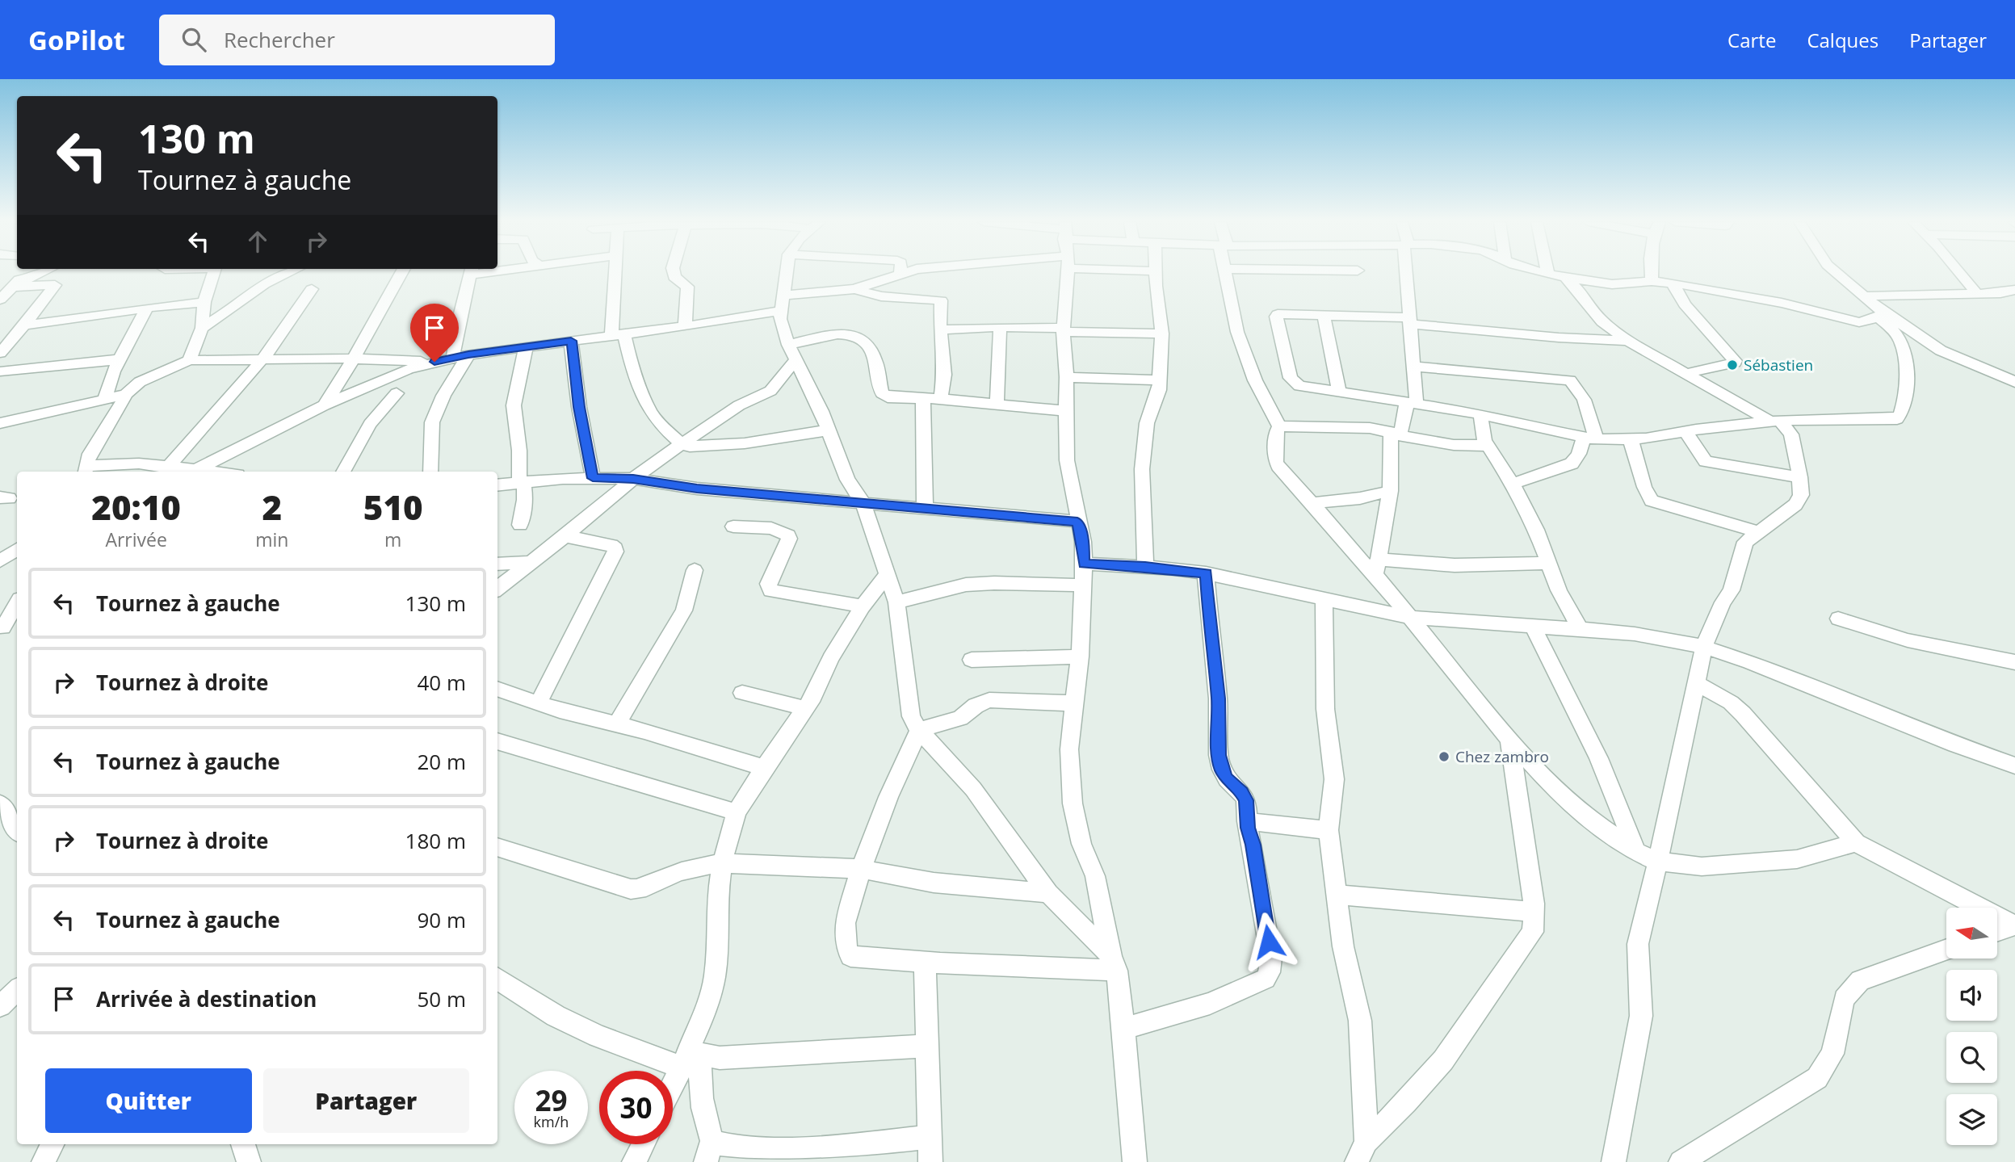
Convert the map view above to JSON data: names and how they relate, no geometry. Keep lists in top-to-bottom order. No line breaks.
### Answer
{"places":["Sébastien","Chez zambro"],"north":"left","page":{"header":"GoPilot","search":"Rechercher","nav":["Carte","Calques","Partager"],"turn":["130 m","Tournez à gauche"],"eta":["20:10","Arrivée","2","min","510","m"],"list":[{"name":"Tournez à gauche","value":"130 m"},{"name":"Tournez à droite","value":"40 m"},{"name":"Tournez à gauche","value":"20 m"},{"name":"Tournez à droite","value":"180 m"},{"name":"Tournez à gauche","value":"90 m"},{"name":"Arrivée à destination","value":"50 m"}],"buttons":["Quitter","Partager"],"speed":"29 km/h","limit":"30"}}
